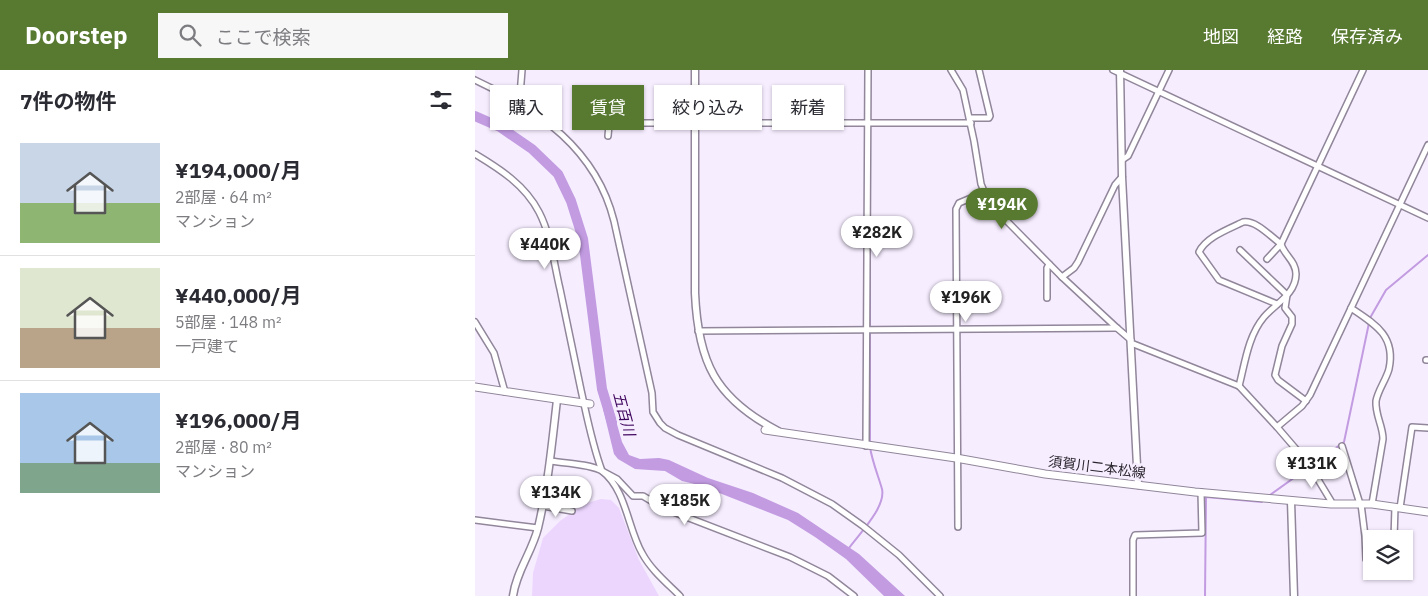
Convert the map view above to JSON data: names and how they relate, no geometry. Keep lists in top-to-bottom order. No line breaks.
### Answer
{"streets":{"main road":["須賀川二本松線"]},"water":["五百川"],"page":{"header":"Doorstep","search":"ここで検索","nav":["地図","経路","保存済み"],"heading":"7件の物件","chip":["購入","賃貸","絞り込み","新着"],"list":[{"name":"¥194,000/月","note":"2部屋 · 64 m² · マンション"},{"name":"¥440,000/月","note":"5部屋 · 148 m² · 一戸建て"},{"name":"¥196,000/月","note":"2部屋 · 80 m² · マンション"}],"price":["¥194K","¥282K","¥440K","¥196K","¥131K","¥134K","¥185K"]}}
